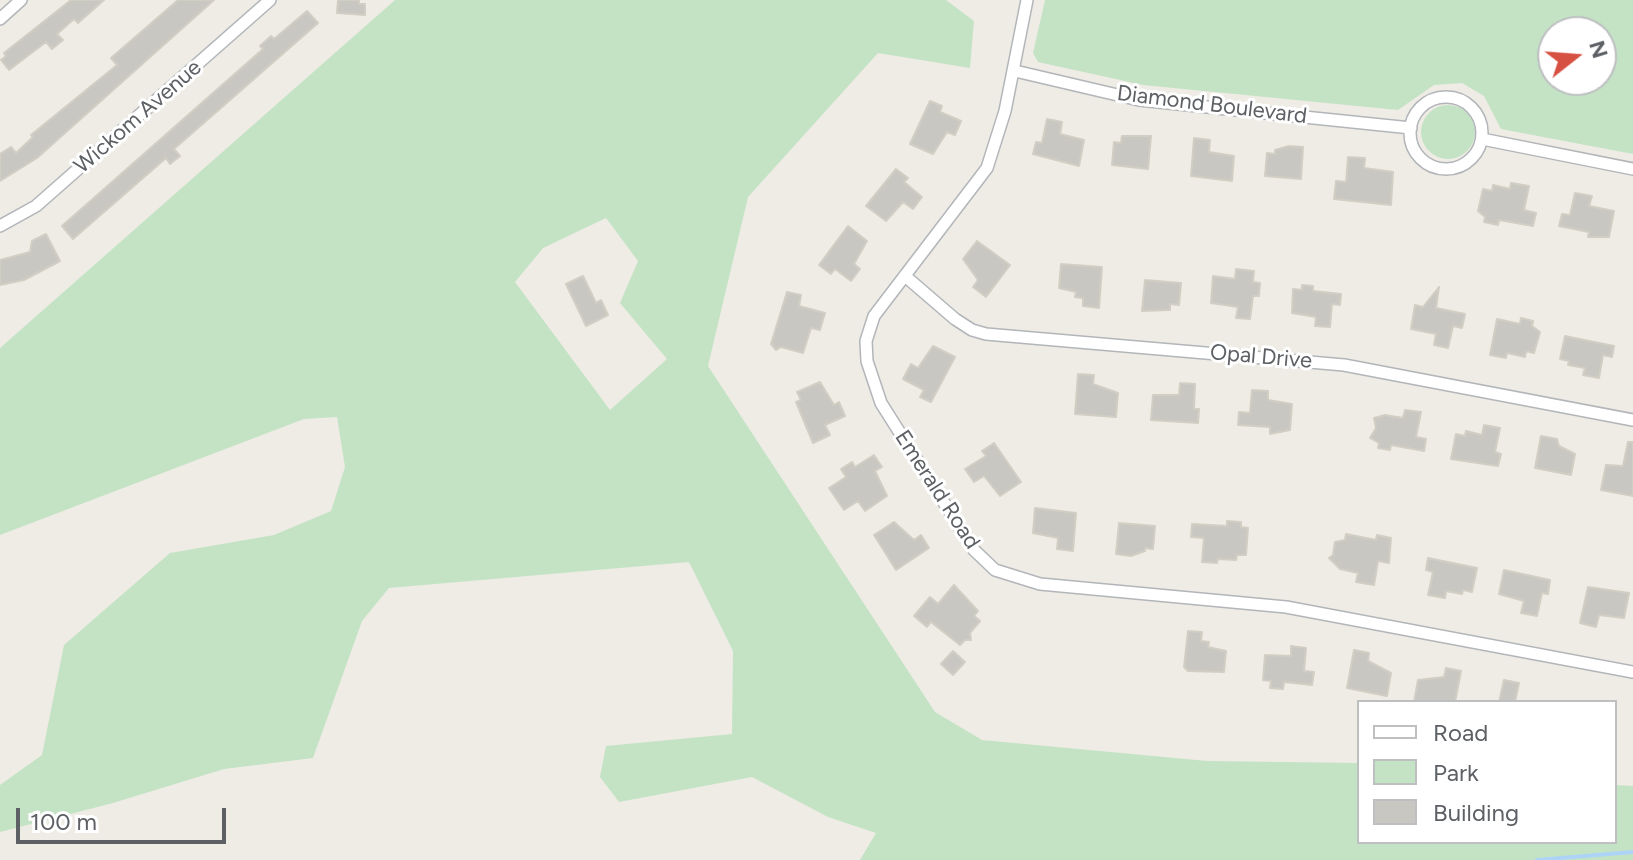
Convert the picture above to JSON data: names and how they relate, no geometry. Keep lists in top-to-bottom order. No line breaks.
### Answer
{"streets":{"street":["Diamond Boulevard","Wickom Avenue","Opal Drive","Emerald Road"]},"crossings":[["Diamond Boulevard","Emerald Road"],["Opal Drive","Emerald Road"]],"legend":["Road","Park","Building"],"scale_bar":"100 m","north":"right"}
